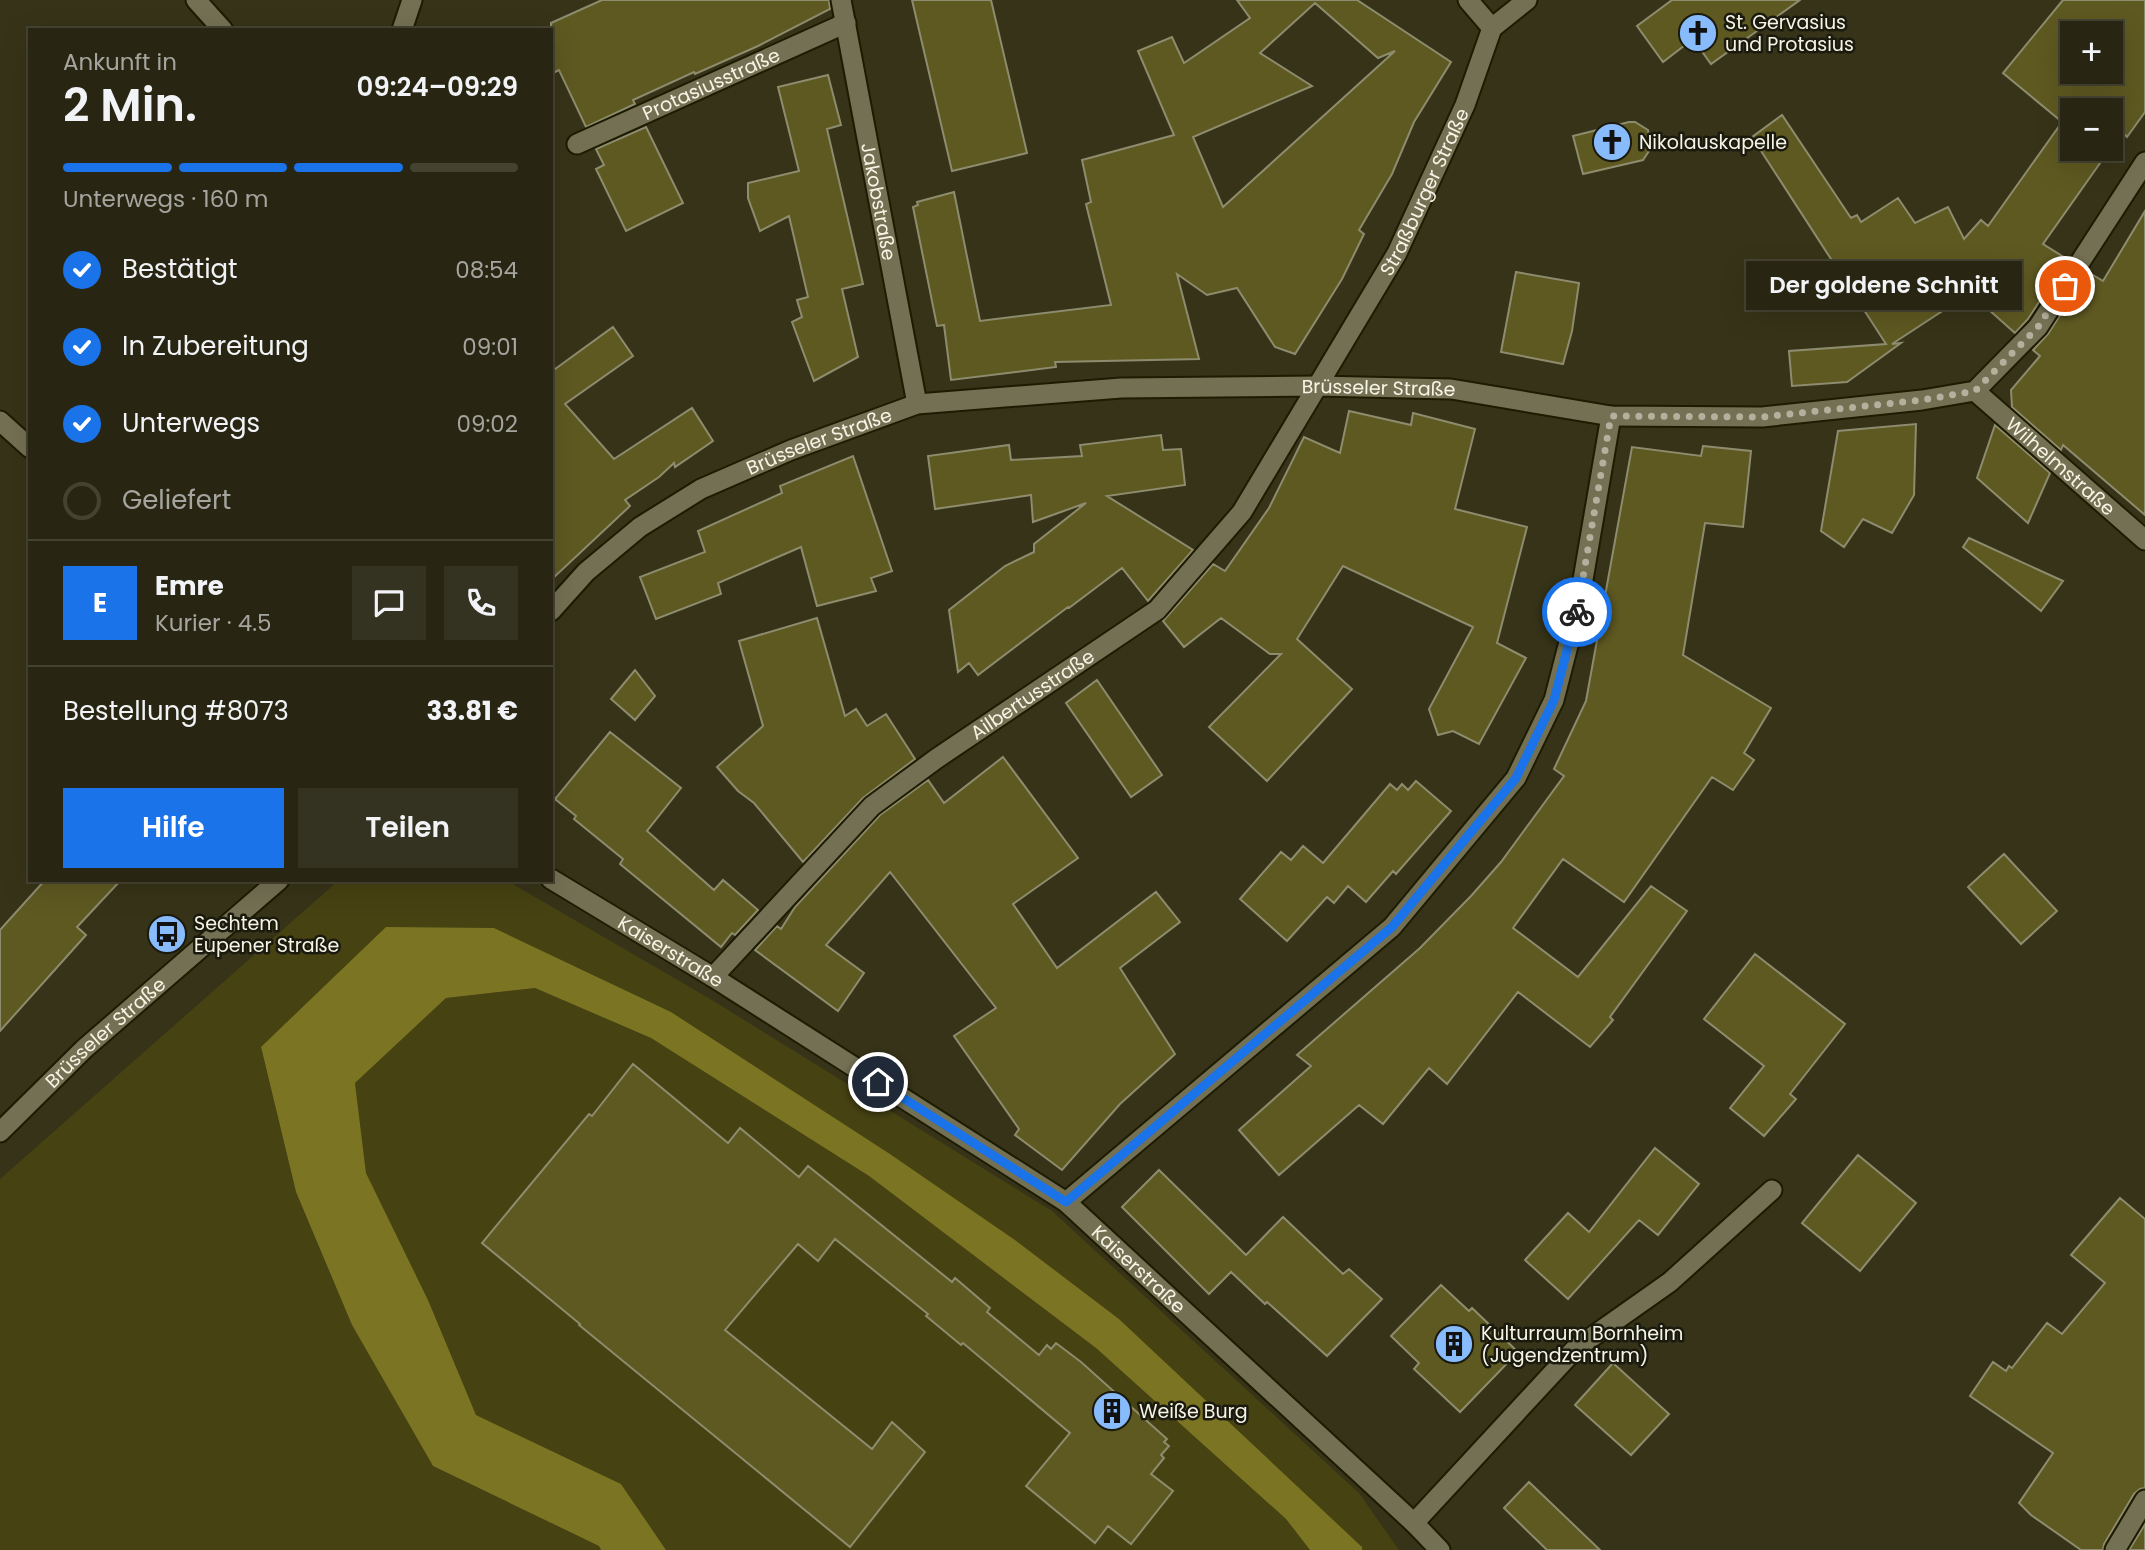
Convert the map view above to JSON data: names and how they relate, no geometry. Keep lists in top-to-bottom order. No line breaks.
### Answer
{"streets":{"street":["Protasiusstraße","Straßburger Straße","Jakobstraße","Brüsseler Straße","Wilhelmstraße","Ailbertusstraße","Kaiserstraße"]},"crossings":[["Protasiusstraße","Jakobstraße"],["Straßburger Straße","Brüsseler Straße"],["Straßburger Straße","Ailbertusstraße"],["Jakobstraße","Brüsseler Straße"],["Brüsseler Straße","Wilhelmstraße"],["Brüsseler Straße","Ailbertusstraße"],["Ailbertusstraße","Kaiserstraße"]],"places":{"church":["St. Gervasius und Protasius","Nikolauskapelle"],"other":["Der goldene Schnitt"],"bus stop":["Sechtem Eupener Straße"],"building":["Kulturraum Bornheim (Jugendzentrum)","Weiße Burg"]},"page":{"map_buttons":["+","−"],"heading":["2 Min.","Ankunft in","09:24–09:29"],"panel":["Emre","Kurier · 4.5","Bestellung #8073","33.81 €"],"bar":"Unterwegs · 160 m","list":[["Bestätigt","08:54"],["In Zubereitung","09:01"],["Unterwegs","09:02"],"Geliefert"],"bubble":"Der goldene Schnitt","round":"E","buttons":["Hilfe","Teilen"]}}
